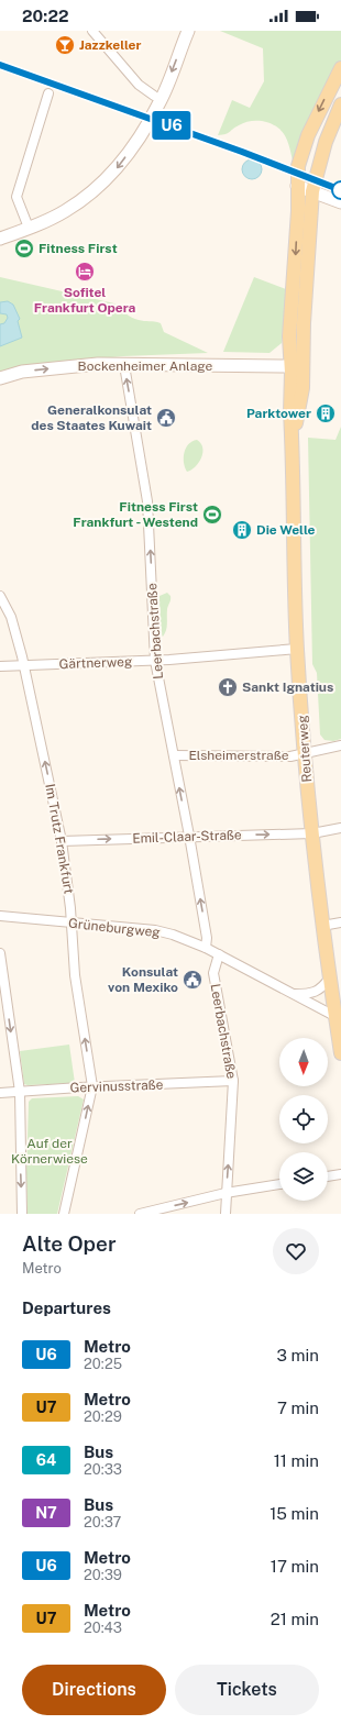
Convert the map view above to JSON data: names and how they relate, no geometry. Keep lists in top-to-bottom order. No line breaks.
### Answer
{"streets":{"main road":["Bockenheimer Anlage","Reuterweg"],"street":["Leerbachstraße","Gärtnerweg","Elsheimerstraße","Emil-Claar-Straße","Im Trutz Frankfurt","Grüneburgweg","Gervinusstraße"]},"crossings":[["Bockenheimer Anlage","Leerbachstraße"],["Bockenheimer Anlage","Reuterweg"],["Leerbachstraße","Gärtnerweg"],["Leerbachstraße","Elsheimerstraße"],["Leerbachstraße","Emil-Claar-Straße"],["Leerbachstraße","Grüneburgweg"],["Leerbachstraße","Gervinusstraße"],["Gärtnerweg","Reuterweg"],["Gärtnerweg","Im Trutz Frankfurt"],["Reuterweg","Elsheimerstraße"],["Reuterweg","Emil-Claar-Straße"],["Reuterweg","Grüneburgweg"],["Emil-Claar-Straße","Im Trutz Frankfurt"],["Im Trutz Frankfurt","Grüneburgweg"],["Im Trutz Frankfurt","Gervinusstraße"]],"one_way":["Bockenheimer Anlage","Leerbachstraße","Emil-Claar-Straße"],"parks":["Auf der Körnerwiese"],"places":{"bar":["Jazzkeller"],"sports":["Fitness First","Fitness First Frankfurt - Westend"],"hotel":["Sofitel Frankfurt Opera"],"building":["Parktower","Die Welle"],"public building":["Generalkonsulat des Staates Kuwait","Konsulat von Mexiko"],"church":["Sankt Ignatius"]},"lines":["metro line U6"],"north":"bottom","page":{"status":"20:22","on_map":"U6","heading":[["Alte Oper","Metro"],"Departures"],"list":[{"mark":"U6","name":"Metro","note":"20:25","value":"3 min"},{"mark":"U7","name":"Metro","note":"20:29","value":"7 min"},{"mark":"64","name":"Bus","note":"20:33","value":"11 min"},{"mark":"N7","name":"Bus","note":"20:37","value":"15 min"},{"mark":"U6","name":"Metro","note":"20:39","value":"17 min"},{"mark":"U7","name":"Metro","note":"20:43","value":"21 min"}],"buttons":["Directions","Tickets"]}}
